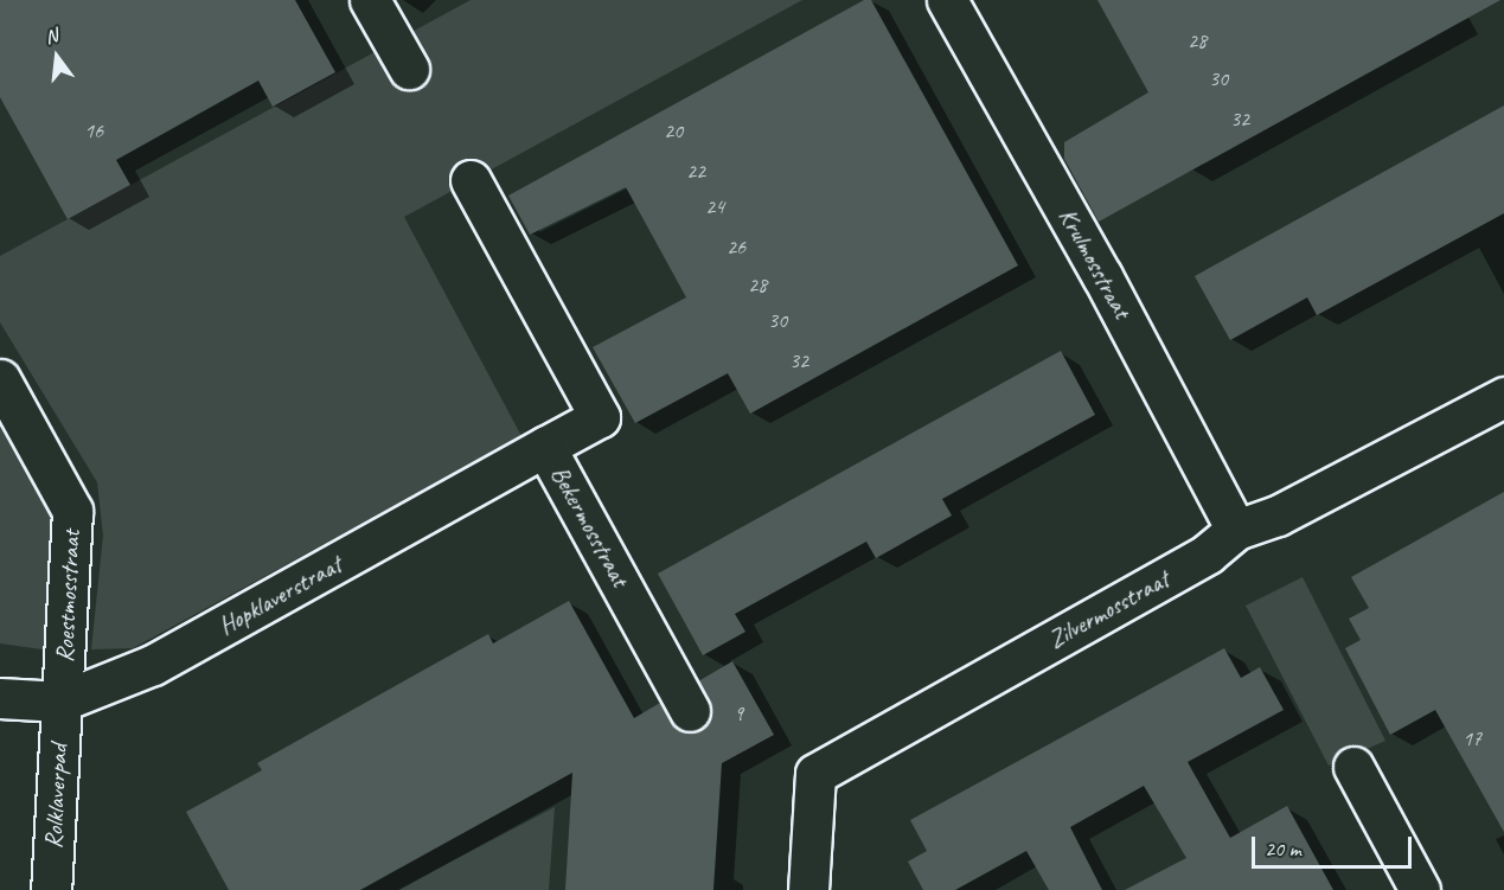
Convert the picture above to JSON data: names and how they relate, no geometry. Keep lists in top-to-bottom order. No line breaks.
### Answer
{"streets":{"street":["Krulmosstraat","Bekermosstraat","Hopklaverstraat","Roestmosstraat","Zilvermosstraat","Rolklaverpad"]},"crossings":[["Krulmosstraat","Zilvermosstraat"],["Bekermosstraat","Hopklaverstraat"],["Hopklaverstraat","Roestmosstraat"],["Hopklaverstraat","Rolklaverpad"],["Roestmosstraat","Rolklaverpad"]],"house_numbers":["28","30","32","16","20","22","24","26","28","30","32","9","17"],"scale_bar":"20 m","north":"top"}
